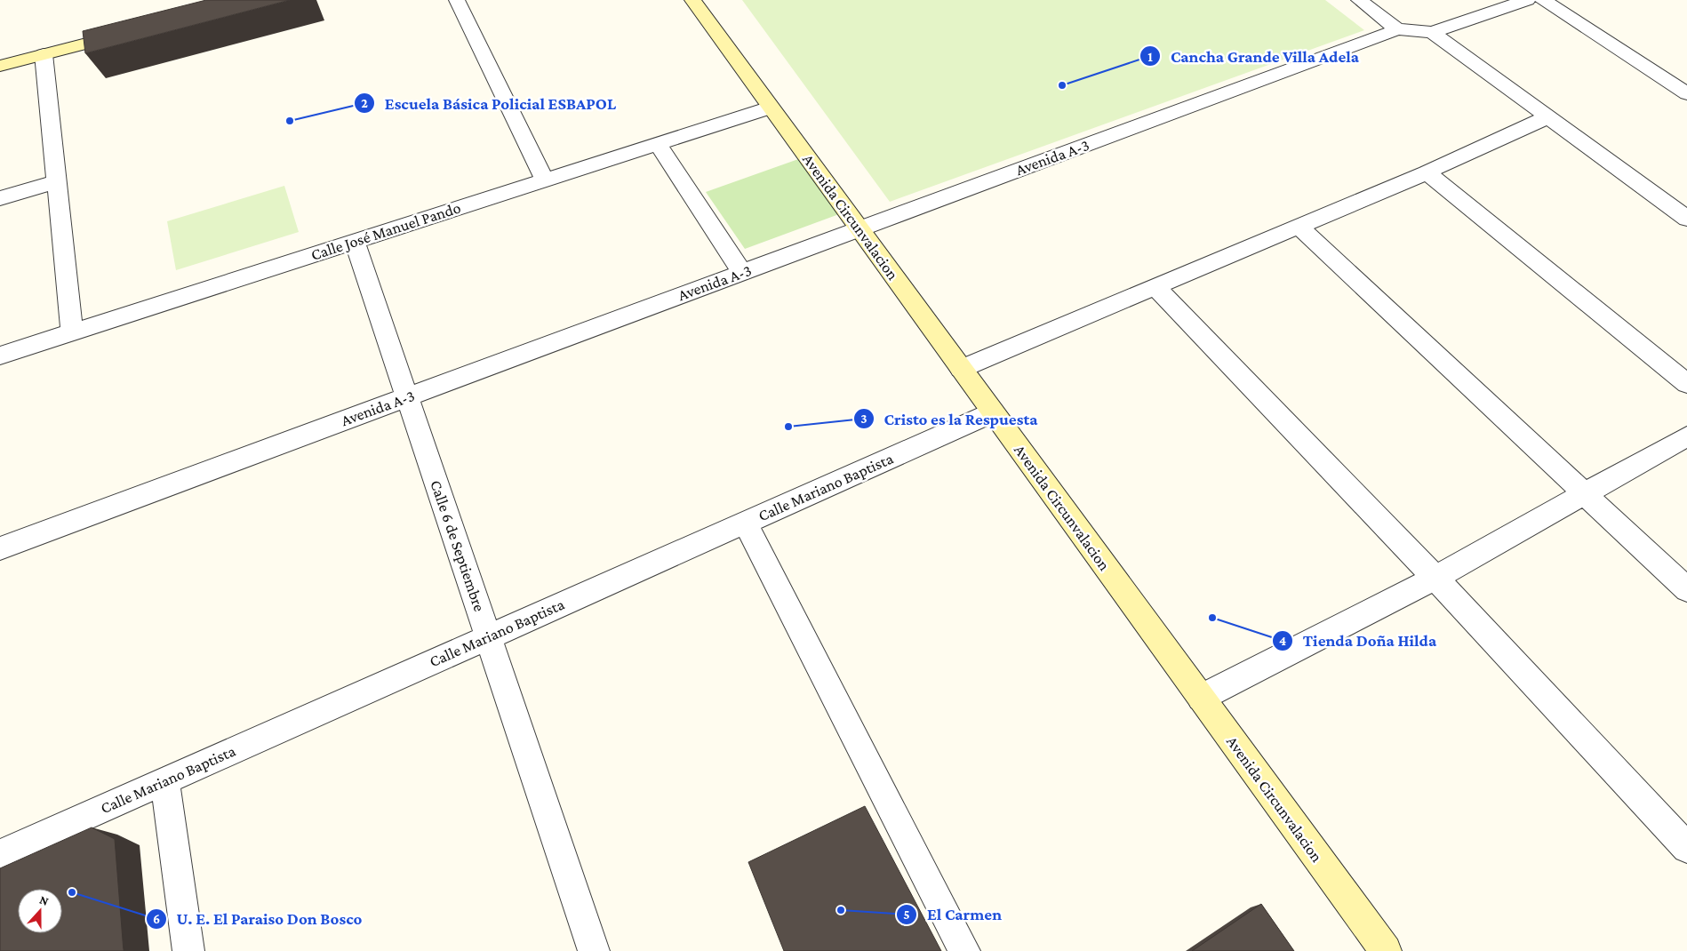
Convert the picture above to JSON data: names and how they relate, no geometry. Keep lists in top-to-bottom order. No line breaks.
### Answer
{"streets":{"street":["Avenida A-3","Avenida Circunvalacion","Calle José Manuel Pando","Calle Mariano Baptista","Calle 6 de Septiembre"]},"crossings":[["Avenida A-3","Avenida Circunvalacion"],["Avenida A-3","Calle 6 de Septiembre"],["Avenida Circunvalacion","Calle José Manuel Pando"],["Avenida Circunvalacion","Calle Mariano Baptista"],["Calle José Manuel Pando","Calle 6 de Septiembre"],["Calle Mariano Baptista","Calle 6 de Septiembre"]],"places":["Cancha Grande Villa Adela","Escuela Básica Policial ESBAPOL","Cristo es la Respuesta","Tienda Doña Hilda","U. E. El Paraiso Don Bosco","El Carmen"],"north":"top"}
